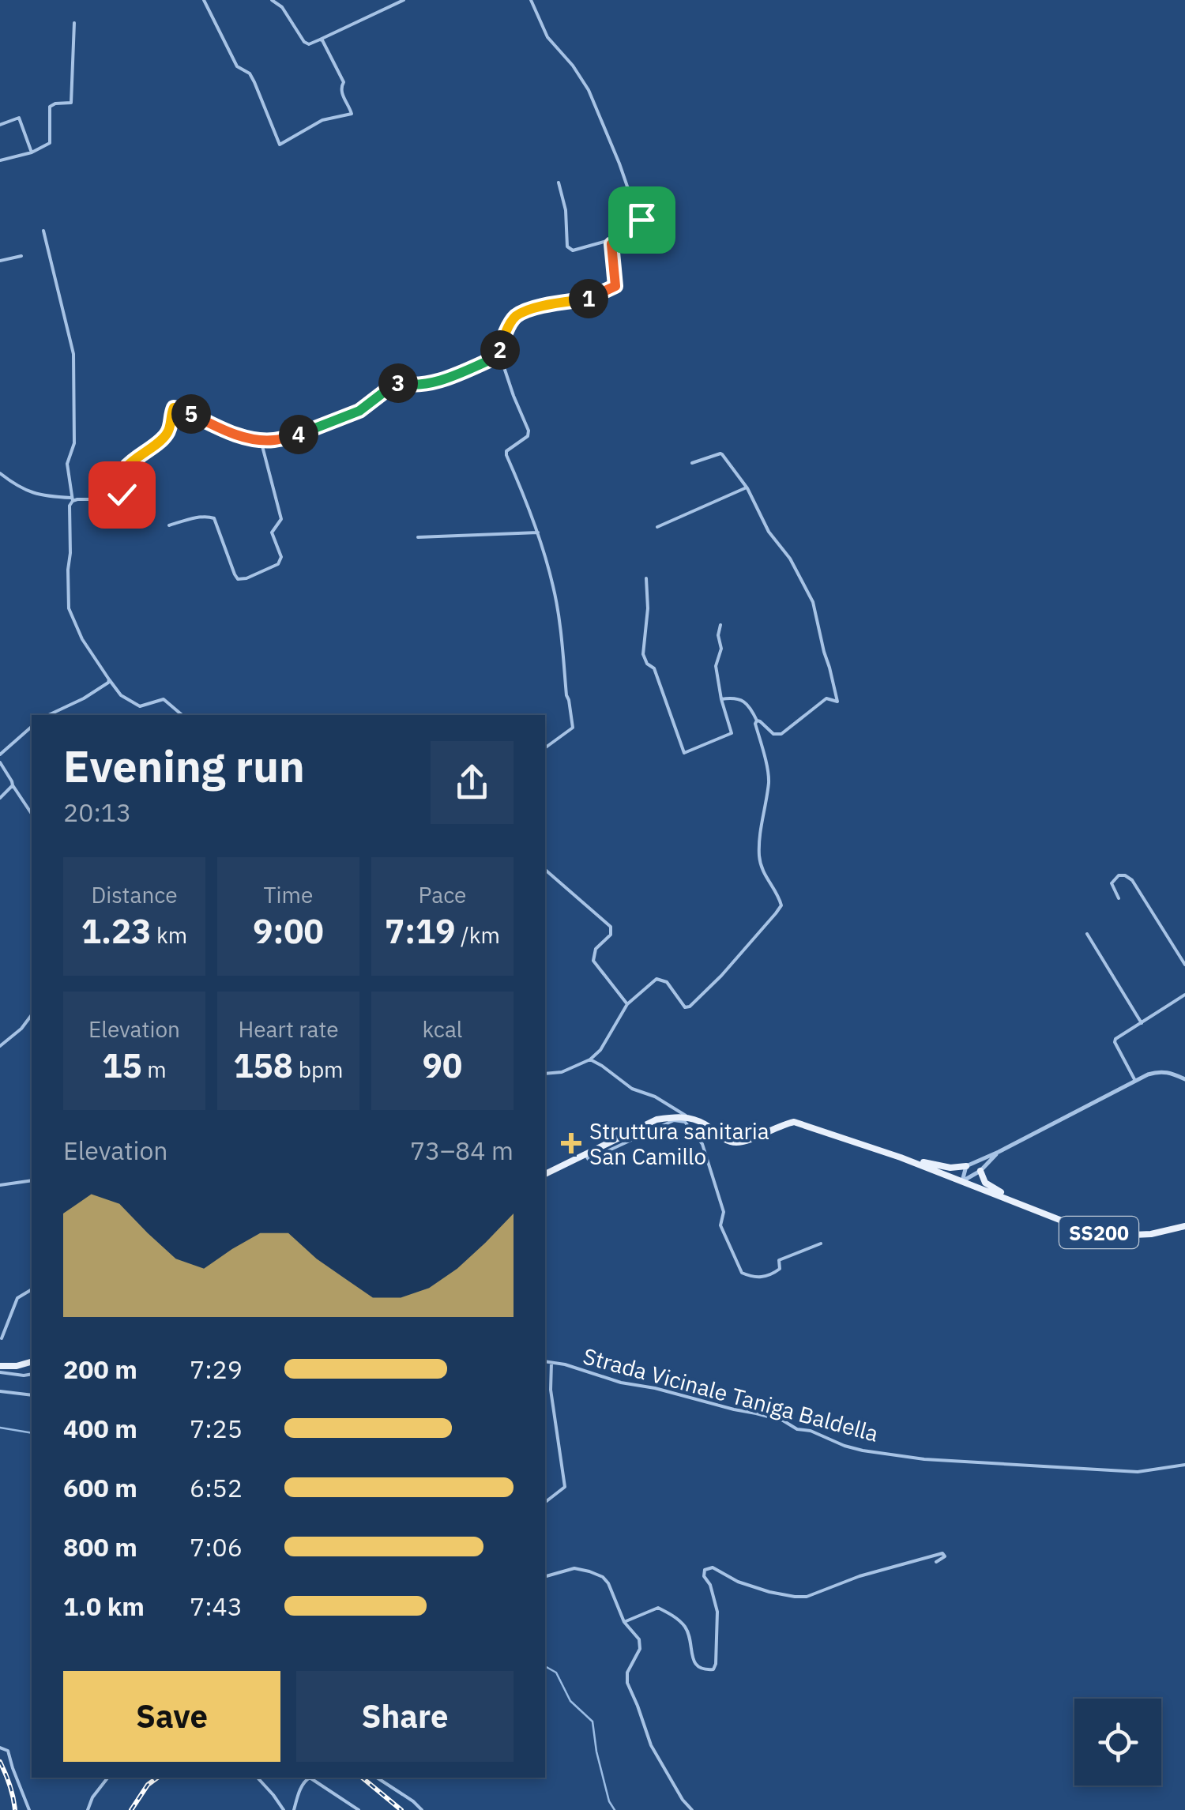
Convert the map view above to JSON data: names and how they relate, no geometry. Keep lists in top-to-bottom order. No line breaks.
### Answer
{"streets":{"main road":["SS200"],"street":["Strada Vicinale Taniga Baldella"]},"places":{"health":["Struttura sanitaria San Camillo"]},"page":{"pins":["1","2","3","5","4"],"heading":["Evening run","20:13"],"stats":[["Distance","1.23 km"],["Time","9:00"],["Pace","7:19 /km"],["Elevation","15 m"],["Heart rate","158 bpm"],["kcal","90"]],"chart":["Elevation","73–84 m"],"list":[{"name":"200 m","note":"7:29"},{"name":"400 m","note":"7:25"},{"name":"600 m","note":"6:52"},{"name":"800 m","note":"7:06"},{"name":"1.0 km","note":"7:43"}],"buttons":["Save","Share"]}}
